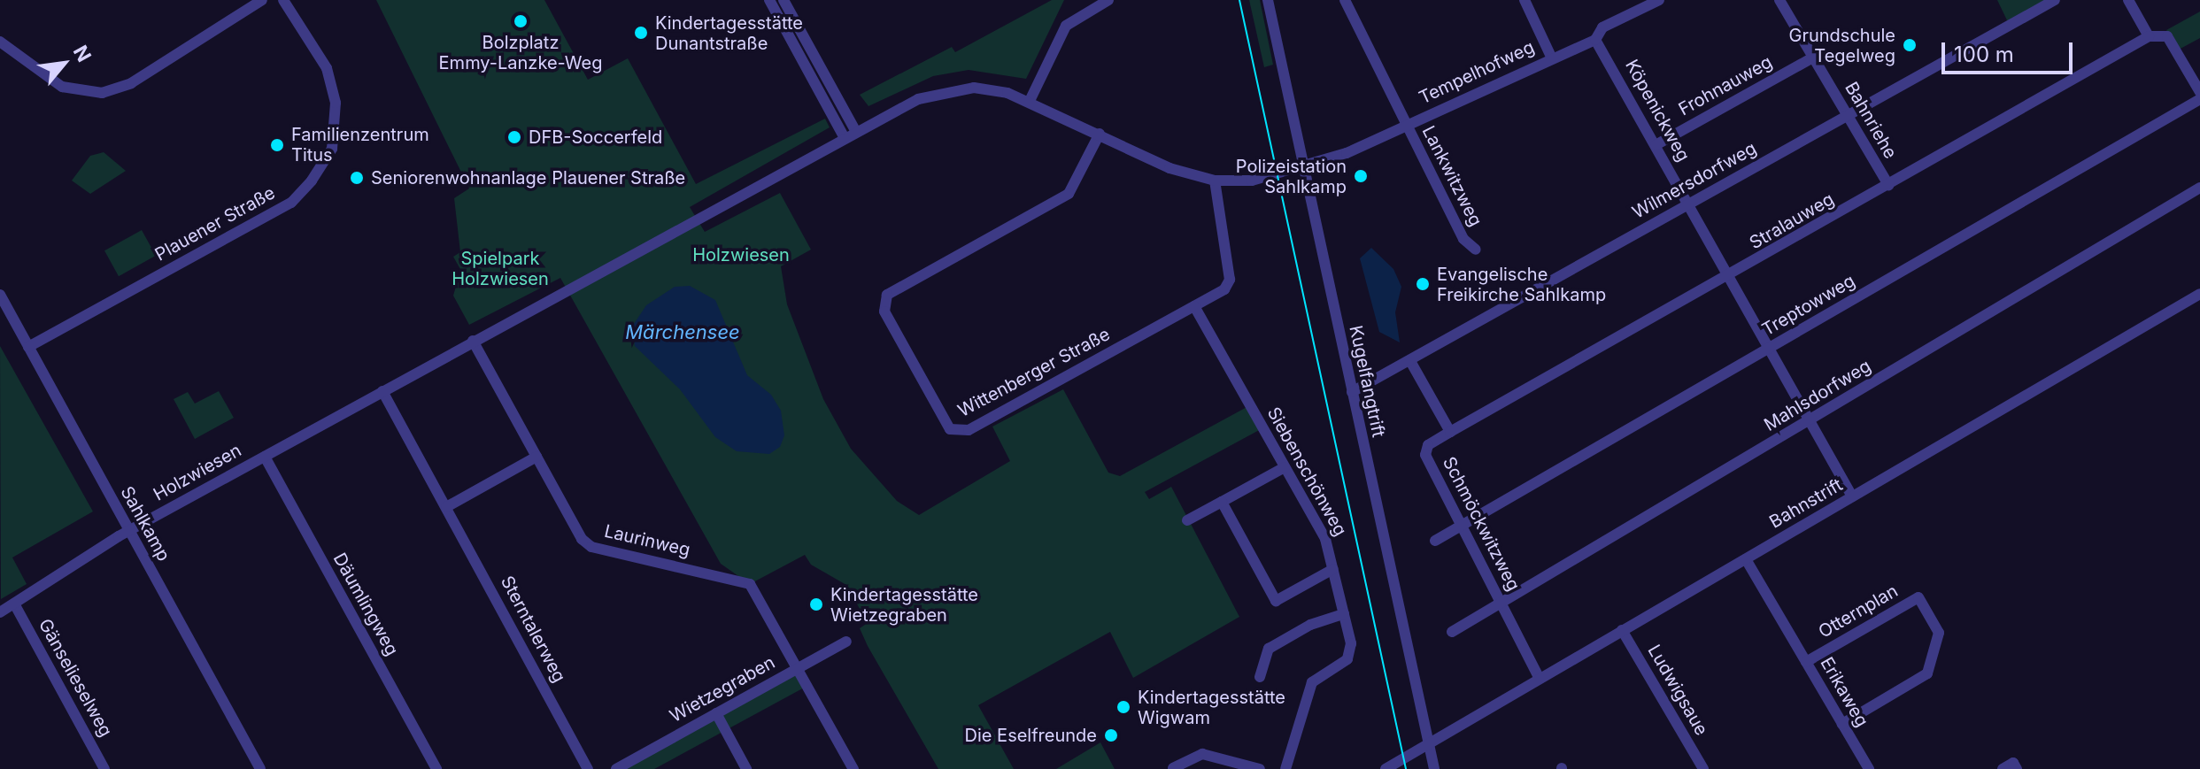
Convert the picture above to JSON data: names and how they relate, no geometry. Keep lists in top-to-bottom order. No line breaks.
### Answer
{"streets":{"street":["Tempelhofweg","Frohnauweg","Köpenickweg","Bahnriehe","Lankwitzweg","Wilmersdorfweg","Stralauweg","Plauener Straße","Treptowweg","Wittenberger Straße","Kugelfangtrift","Mahlsdorfweg","Siebenschönweg","Holzwiesen","Bahnstrift","Sahlkamp","Schmöckwitzweg","Laurinweg","Däumlingweg","Otternplan","Sterntalerweg","Gänselieselweg","Wietzegraben","Ludwigsaue","Erikaweg"]},"crossings":[["Tempelhofweg","Köpenickweg"],["Tempelhofweg","Lankwitzweg"],["Tempelhofweg","Kugelfangtrift"],["Tempelhofweg","Holzwiesen"],["Frohnauweg","Köpenickweg"],["Frohnauweg","Bahnriehe"],["Köpenickweg","Wilmersdorfweg"],["Köpenickweg","Stralauweg"],["Köpenickweg","Treptowweg"],["Köpenickweg","Mahlsdorfweg"],["Köpenickweg","Bahnstrift"],["Bahnriehe","Wilmersdorfweg"],["Bahnriehe","Stralauweg"],["Wilmersdorfweg","Kugelfangtrift"],["Wilmersdorfweg","Schmöckwitzweg"],["Stralauweg","Schmöckwitzweg"],["Plauener Straße","Sahlkamp"],["Treptowweg","Schmöckwitzweg"],["Wittenberger Straße","Siebenschönweg"],["Wittenberger Straße","Holzwiesen"],["Kugelfangtrift","Holzwiesen"],["Kugelfangtrift","Bahnstrift"],["Mahlsdorfweg","Schmöckwitzweg"],["Holzwiesen","Sahlkamp"],["Holzwiesen","Laurinweg"],["Holzwiesen","Däumlingweg"],["Holzwiesen","Sterntalerweg"],["Holzwiesen","Gänselieselweg"],["Bahnstrift","Schmöckwitzweg"],["Bahnstrift","Ludwigsaue"],["Bahnstrift","Erikaweg"],["Laurinweg","Wietzegraben"],["Otternplan","Erikaweg"]],"water":["Märchensee"],"parks":["Holzwiesen","Spielpark Holzwiesen"],"places":["Bolzplatz Emmy-Lanzke-Weg","Kindertagesstätte Dunantstraße","Grundschule Tegelweg","DFB-Soccerfeld","Familienzentrum Titus","Polizeistation Sahlkamp","Seniorenwohnanlage Plauener Straße","Evangelische Freikirche Sahlkamp","Kindertagesstätte Wietzegraben","Kindertagesstätte Wigwam","Die Eselfreunde"],"scale_bar":"100 m","north":"top right"}
